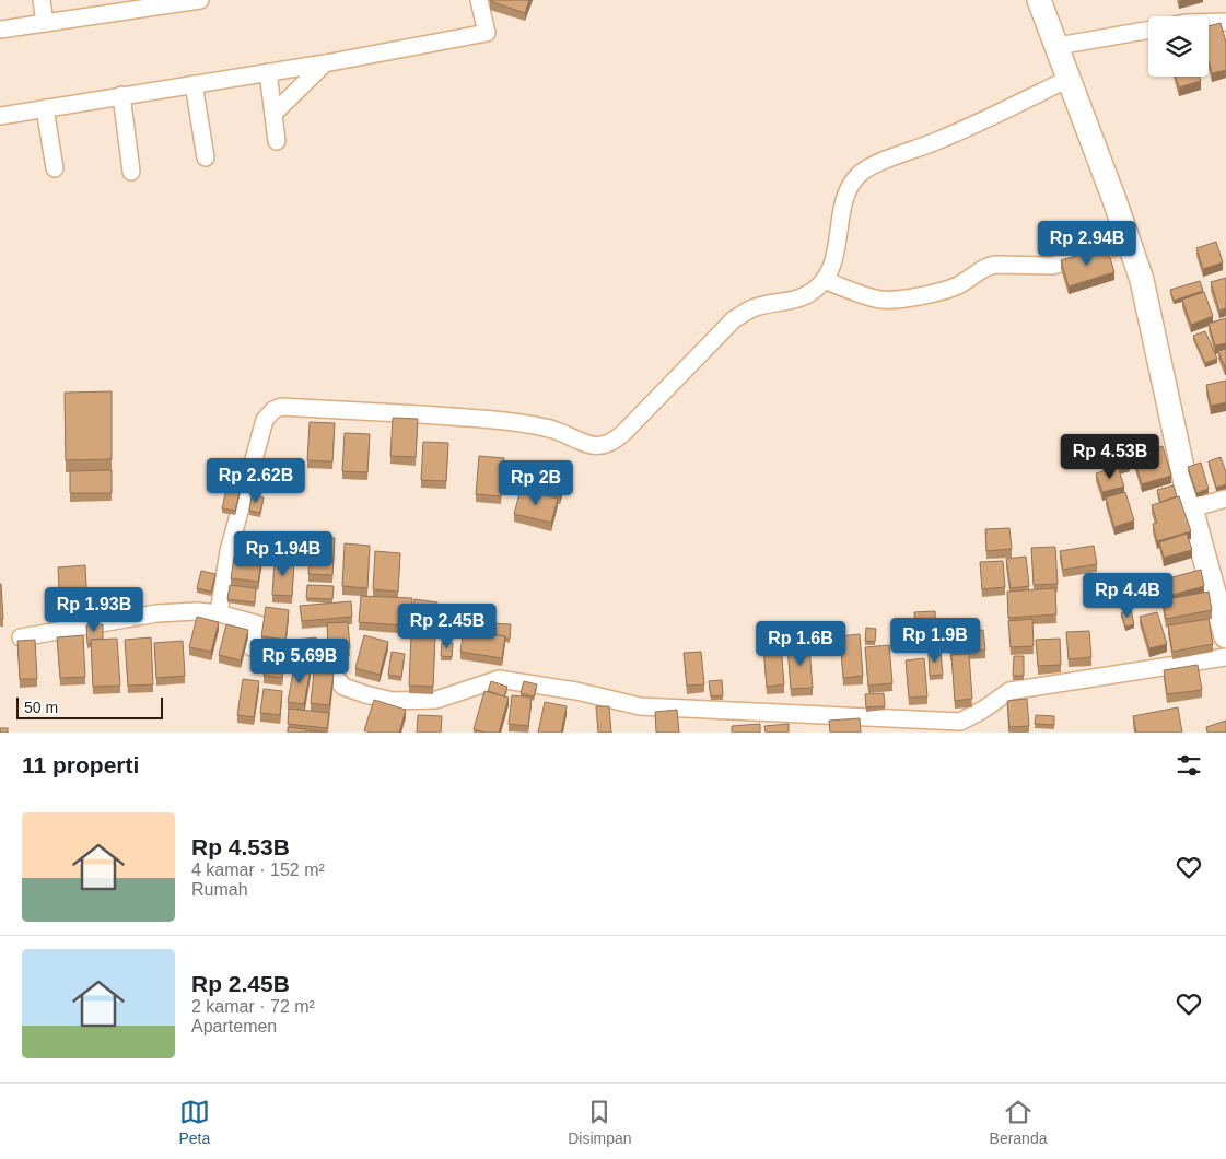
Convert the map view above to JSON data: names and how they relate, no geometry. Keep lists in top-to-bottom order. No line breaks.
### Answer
{"scale_bar":"50 m","page":{"price":["Rp 2.94B","Rp 4.53B","Rp 2.62B","Rp 2B","Rp 1.94B","Rp 4.4B","Rp 1.93B","Rp 2.45B","Rp 1.9B","Rp 1.6B","Rp 5.69B"],"scale":"50 m","heading":"11 properti","list":[{"name":"Rp 4.53B","note":"4 kamar · 152 m² · Rumah"},{"name":"Rp 2.45B","note":"2 kamar · 72 m² · Apartemen"}],"tabs":["Peta","Disimpan","Beranda"]}}
